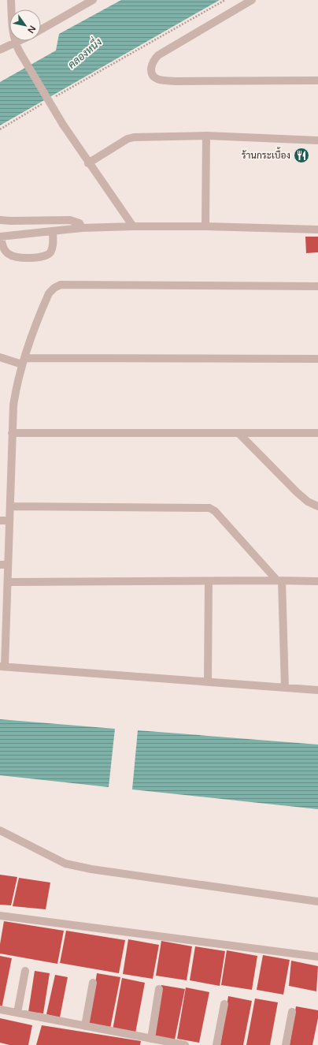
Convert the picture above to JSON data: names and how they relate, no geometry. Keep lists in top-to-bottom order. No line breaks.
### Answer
{"water":["คลองหนึ่ง"],"places":{"restaurant":["ร้านกระเบื้อง"]},"north":"bottom right"}
